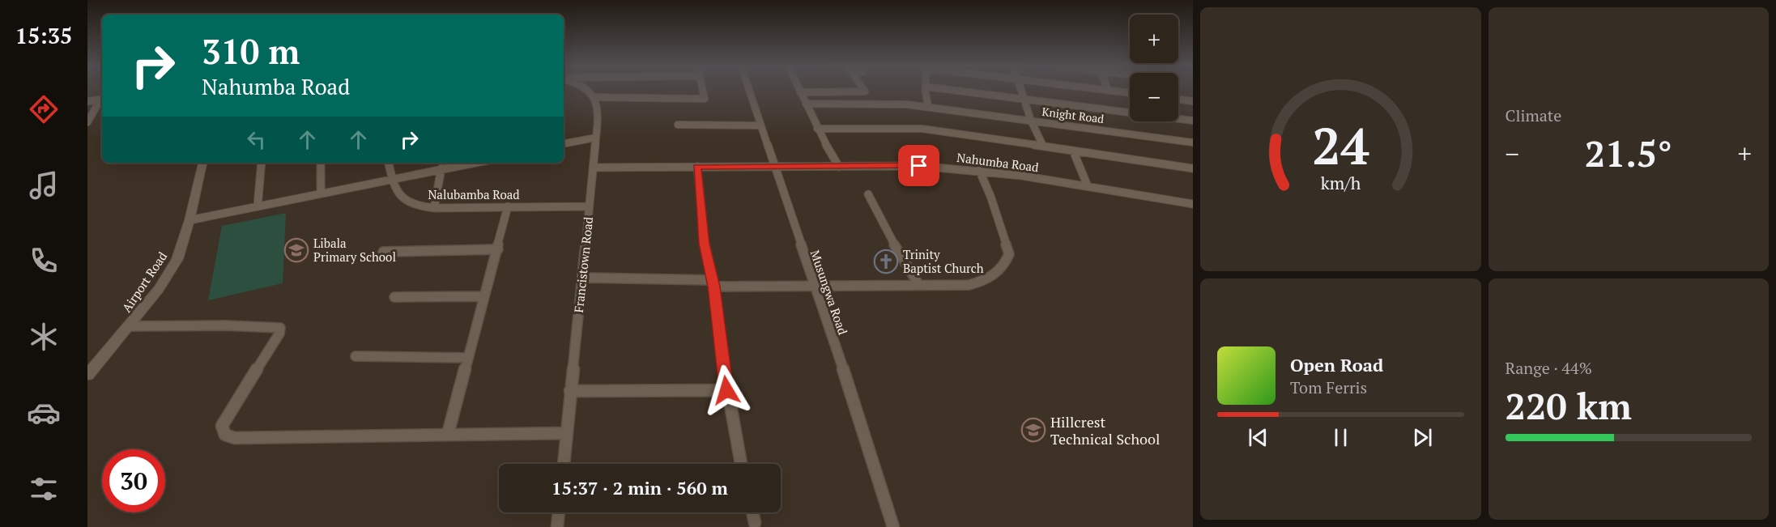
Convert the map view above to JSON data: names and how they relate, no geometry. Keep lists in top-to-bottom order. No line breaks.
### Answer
{"streets":{"street":["Knight Road","Nahumba Road","Nalubamba Road","Francistown Road","Airport Road","Musungwa Road"]},"crossings":[["Nahumba Road","Francistown Road"],["Nahumba Road","Musungwa Road"],["Nalubamba Road","Francistown Road"]],"places":{"school or university":["Libala Primary School","Hillcrest Technical School"],"church":["Trinity Baptist Church"]},"page":{"tabs":"15:35","tile":["Climate",["Range · 44%","220 km"]],"map_buttons":["+","−"],"turn":["310 m","Nahumba Road"],"heat":["−","21.5°","+"],"song":["Open Road","Tom Ferris"],"limit":"30","trip":"15:37 · 2 min · 560 m","gauge":["24","km/h"]}}
